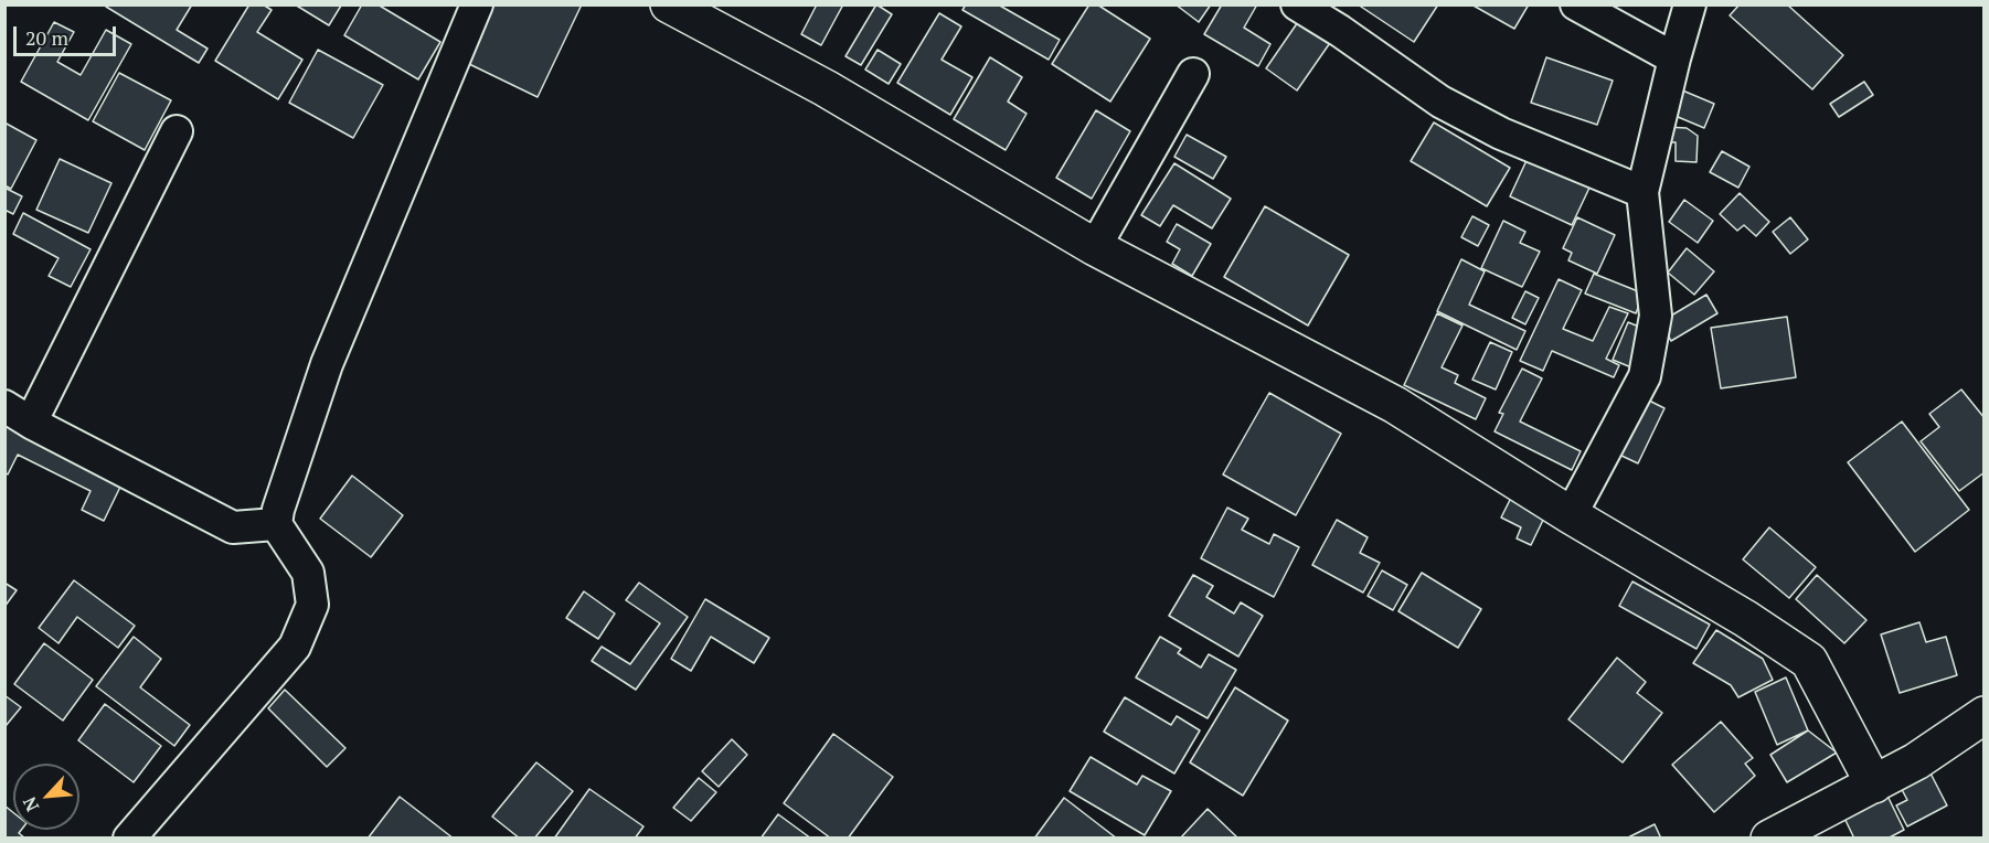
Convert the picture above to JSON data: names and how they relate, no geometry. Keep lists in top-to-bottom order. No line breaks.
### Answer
{"scale_bar":"20 m","north":"bottom left"}
